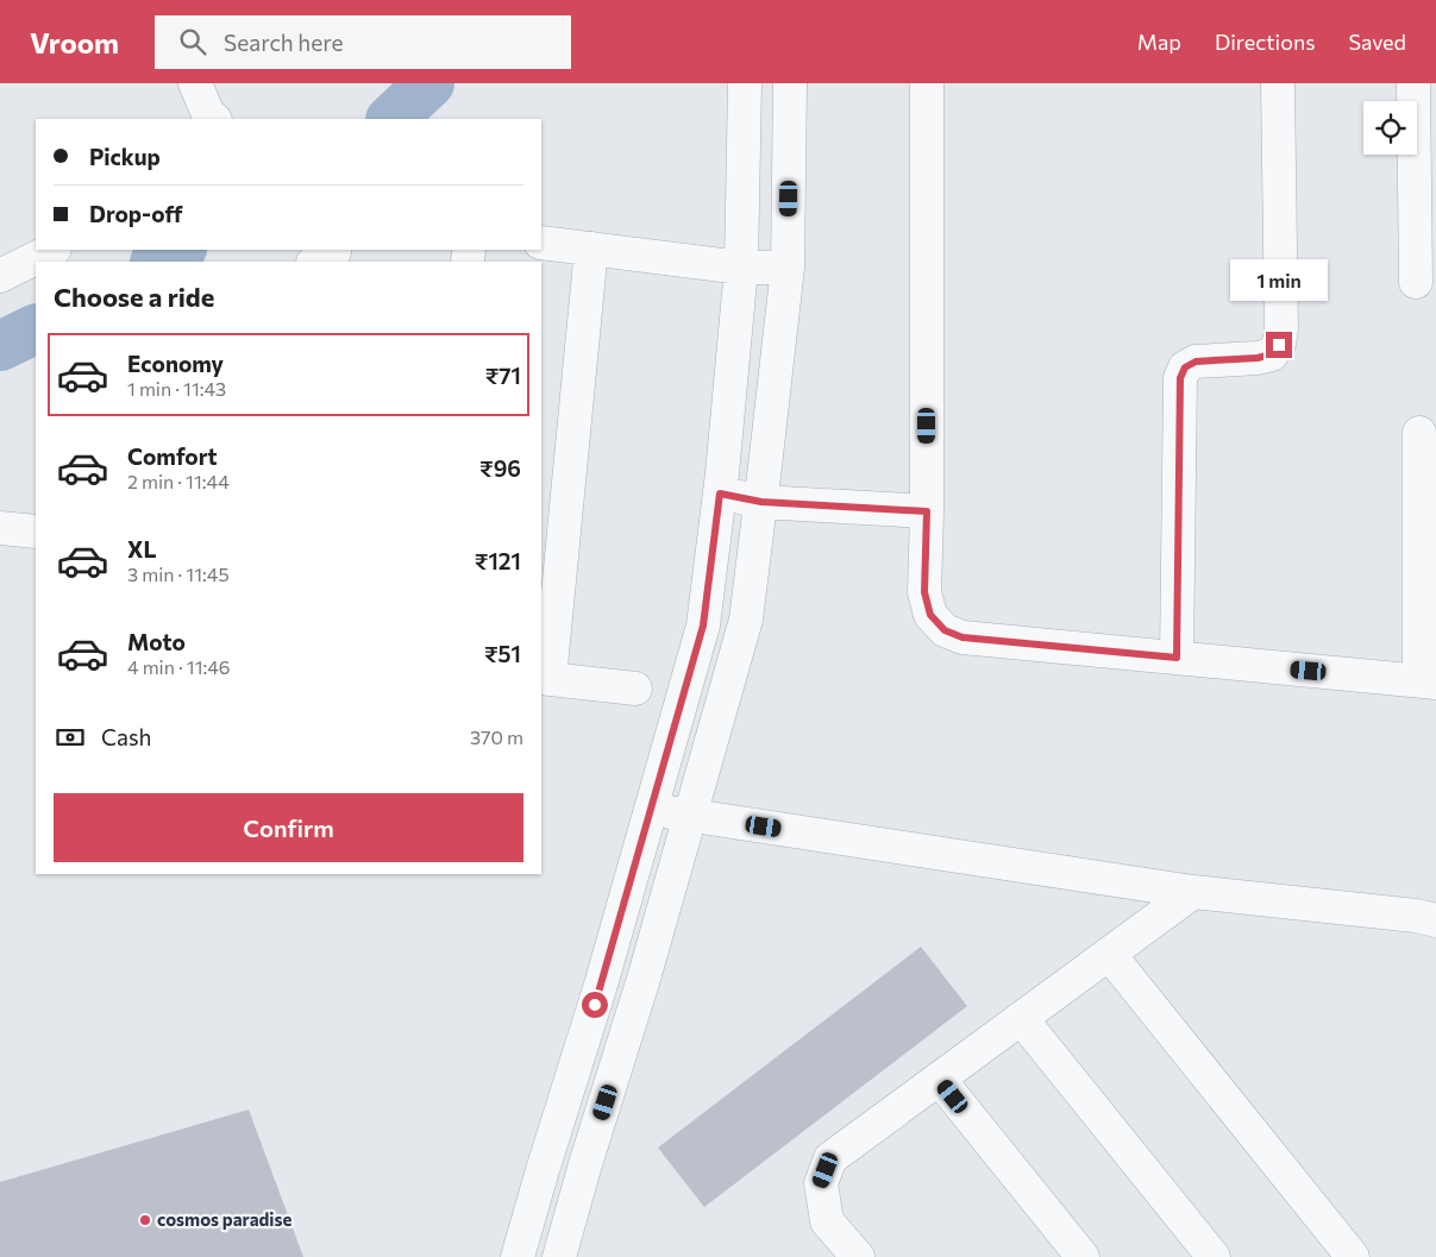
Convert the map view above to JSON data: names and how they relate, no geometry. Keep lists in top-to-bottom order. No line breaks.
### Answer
{"places":["cosmos paradise"],"page":{"header":"Vroom","search":"Search here","nav":["Map","Directions","Saved"],"banner":["Pickup","Drop-off"],"bubble":"1 min","heading":"Choose a ride","list":[{"name":"Economy","note":"1 min · 11:43","value":"₹71"},{"name":"Comfort","note":"2 min · 11:44","value":"₹96"},{"name":"XL","note":"3 min · 11:45","value":"₹121"},{"name":"Moto","note":"4 min · 11:46","value":"₹51"}],"pay":["Cash","370 m"],"buttons":"Confirm"}}
